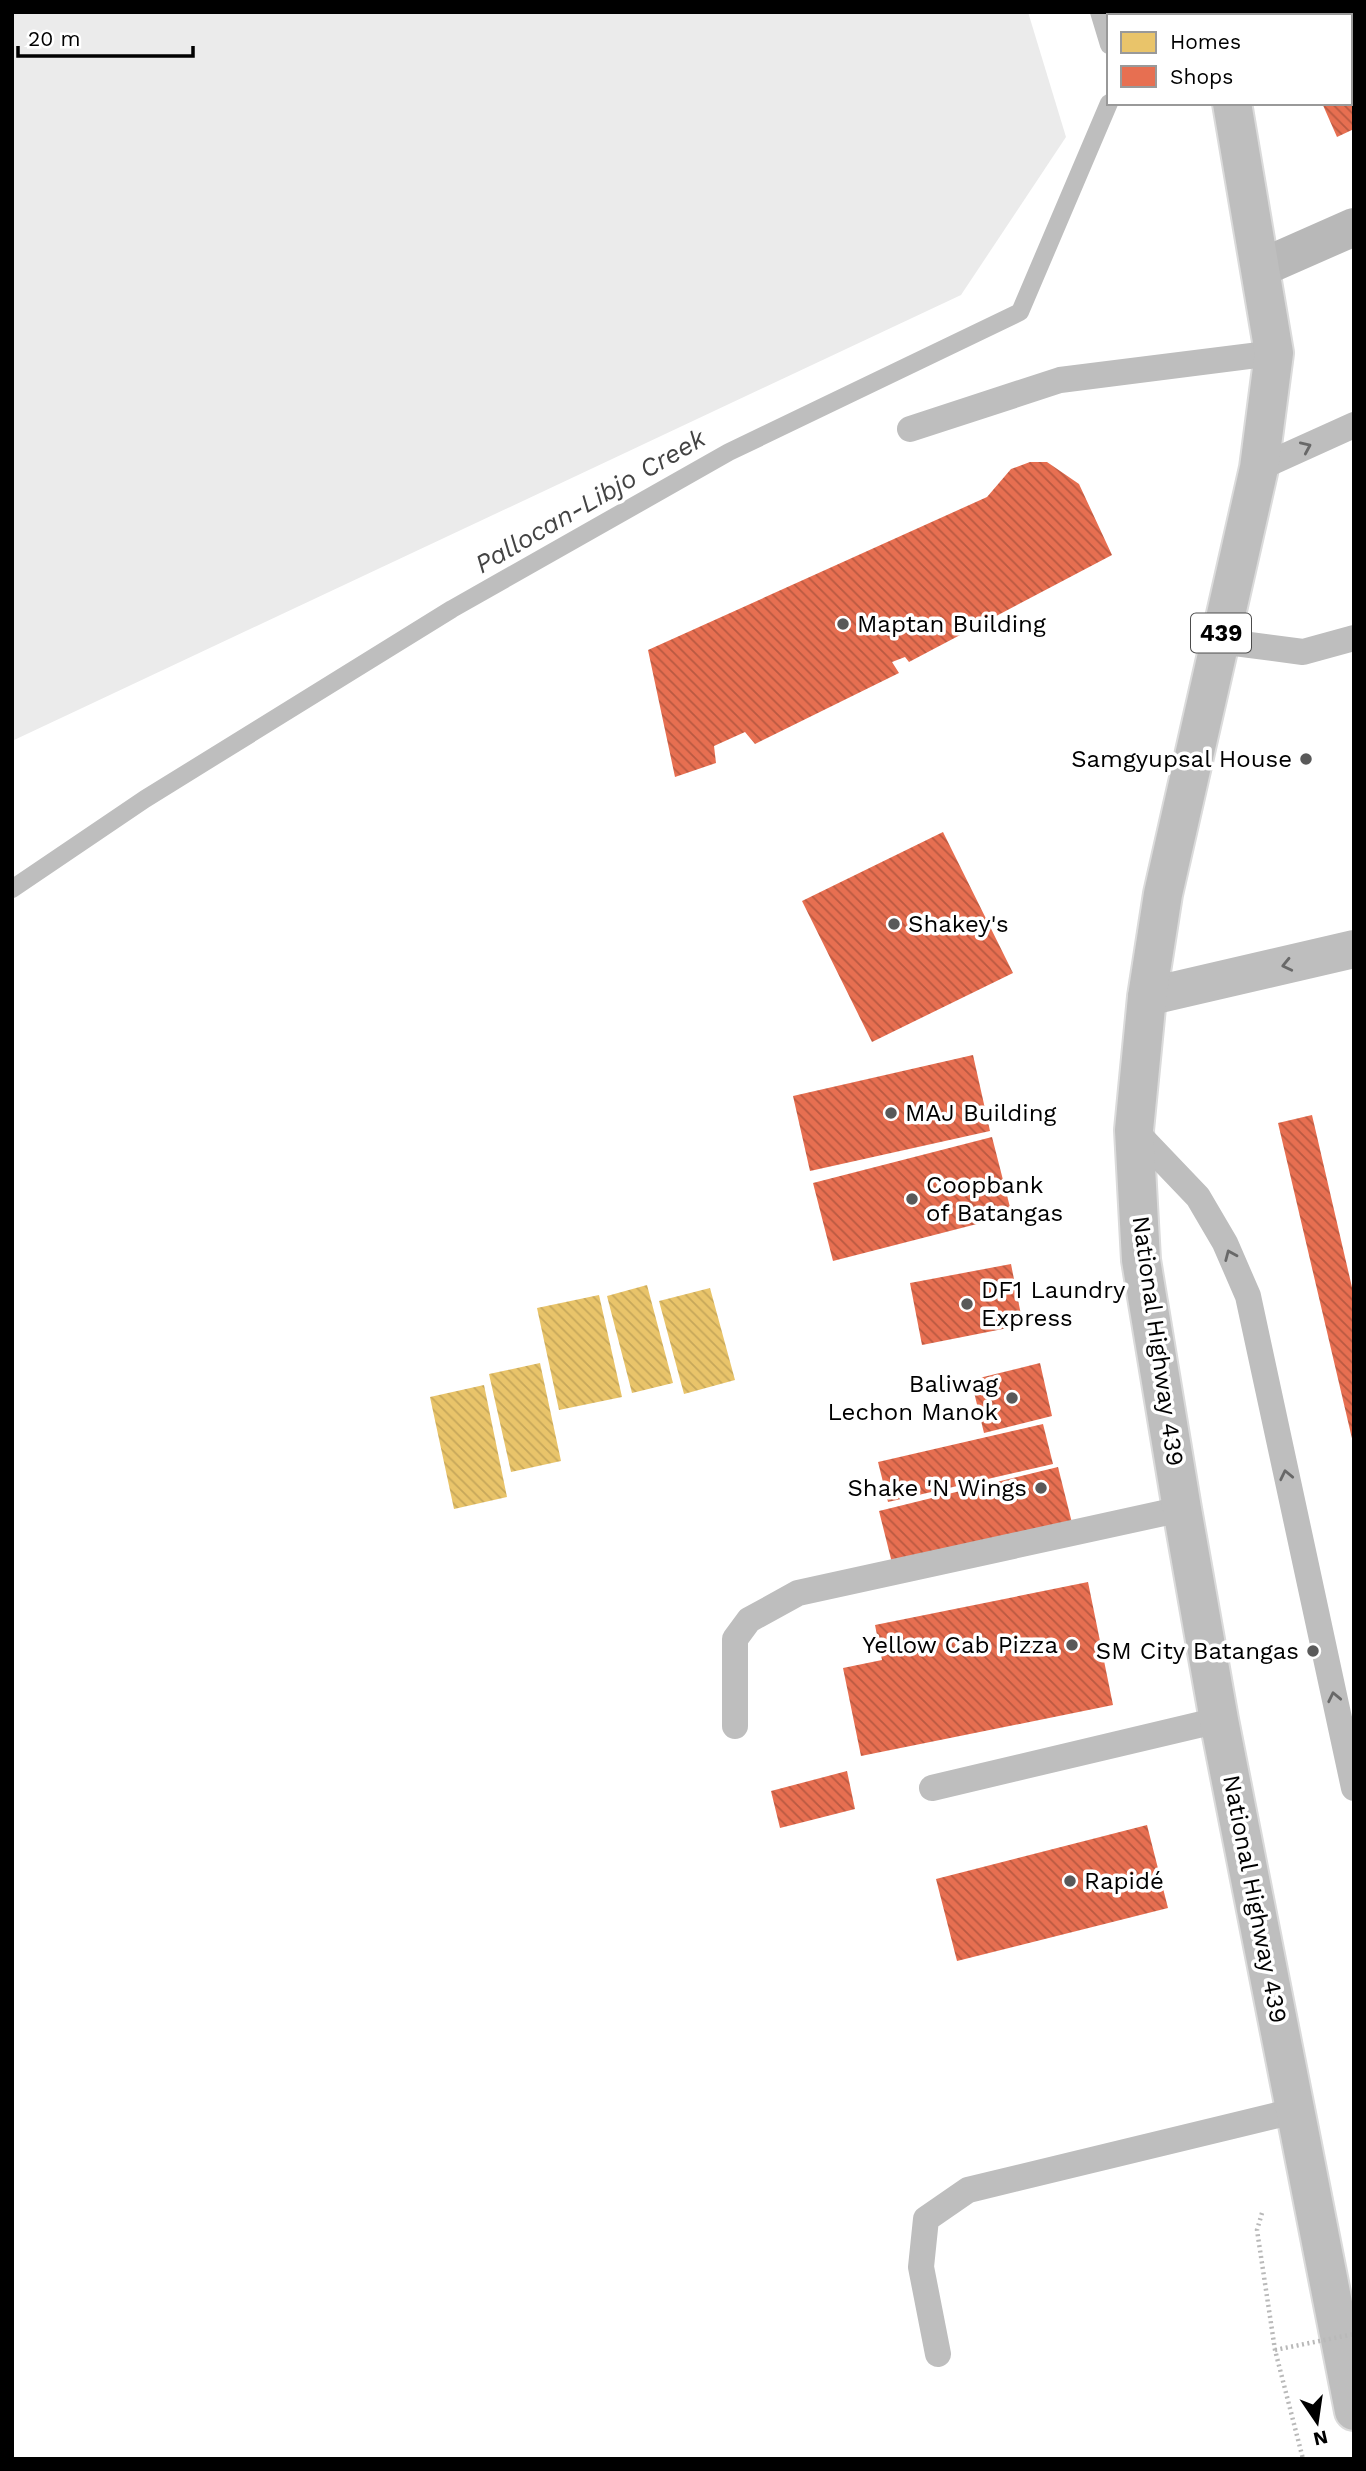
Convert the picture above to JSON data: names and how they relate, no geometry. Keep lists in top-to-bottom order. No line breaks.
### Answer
{"streets":{"main road":["439","National Highway 439"]},"water":["Pallocan-Libjo Creek"],"places":["Maptan Building","Samgyupsal House","Shakey's","MAJ Building","Coopbank of Batangas","DF1 Laundry Express","Baliwag Lechon Manok","Shake 'N Wings","Yellow Cab Pizza","SM City Batangas","Rapidé"],"legend":["Homes","Shops"],"scale_bar":"20 m","north":"bottom"}
